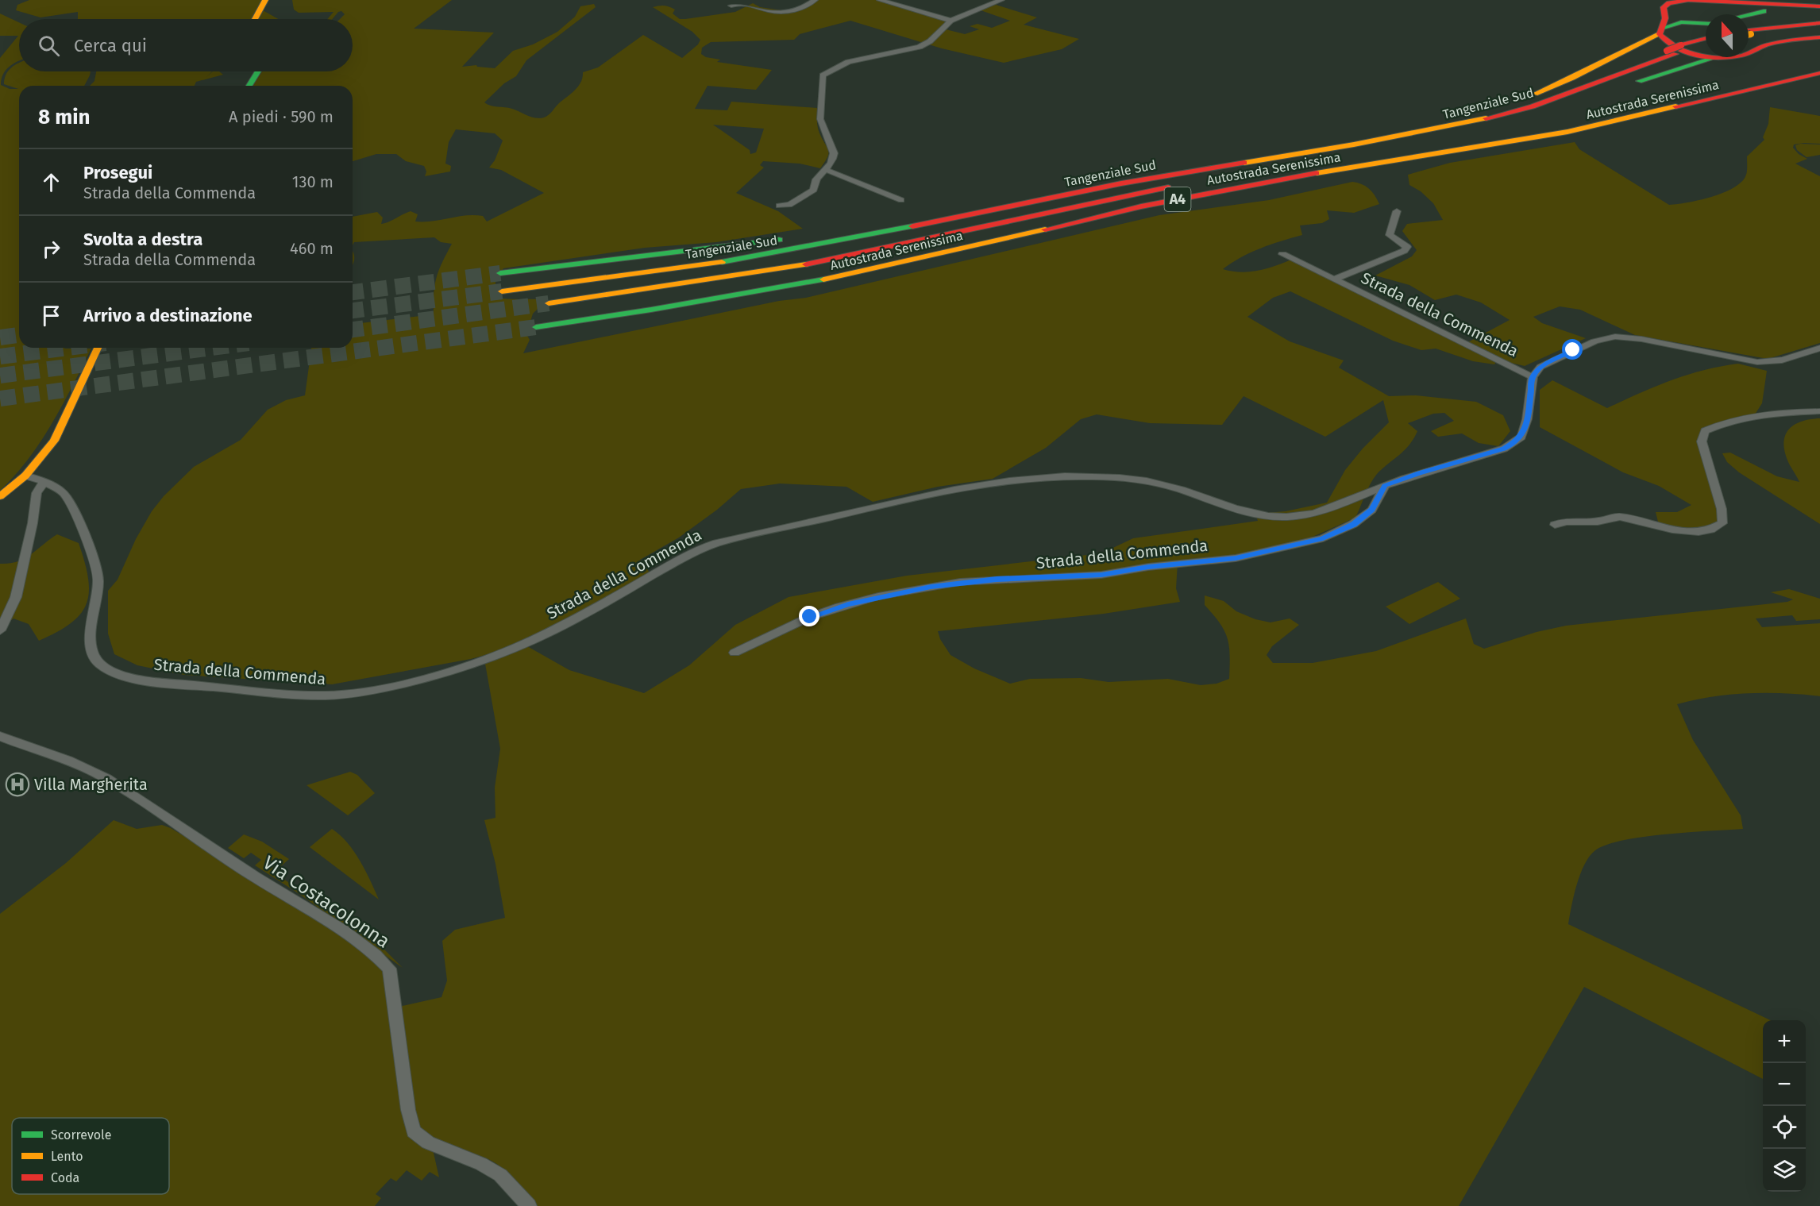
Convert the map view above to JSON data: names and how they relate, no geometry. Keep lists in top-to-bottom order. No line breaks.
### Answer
{"streets":{"main road":["Autostrada Serenissima","Tangenziale Sud","A4"],"street":["Strada della Commenda","Via Costacolonna"]},"places":{"hospital":["Villa Margherita"]},"legend":["Scorrevole","Lento","Coda"],"north":"top","page":{"search":"Cerca qui","heading":["8 min","A piedi · 590 m"],"list":[["Prosegui","Strada della Commenda","130 m"],["Svolta a destra","Strada della Commenda","460 m"],"Arrivo a destinazione"],"map_buttons":["+","−"]}}
